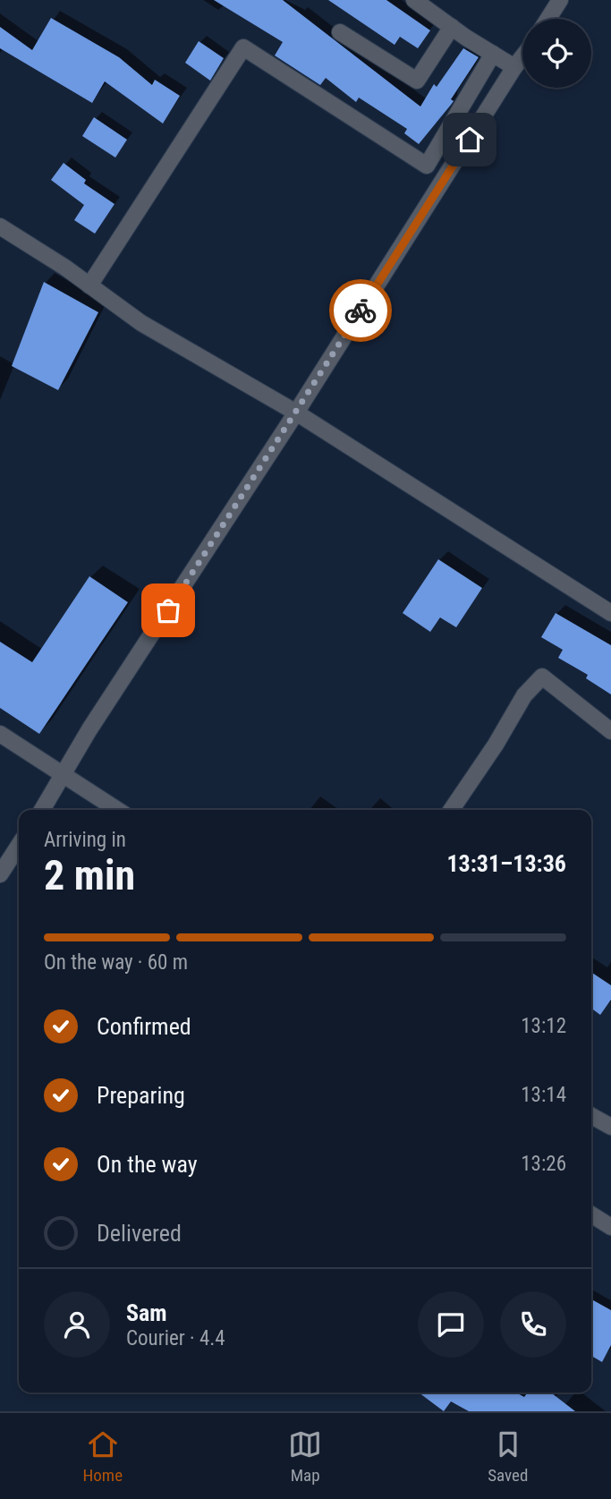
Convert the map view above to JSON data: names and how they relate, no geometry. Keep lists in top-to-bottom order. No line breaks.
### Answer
{"page":{"heading":["2 min","Arriving in","13:31–13:36"],"panel":["Sam","Courier · 4.4"],"bar":"On the way · 60 m","list":[["Confirmed","13:12"],["Preparing","13:14"],["On the way","13:26"],"Delivered"],"tabs":["Home","Map","Saved"]}}
